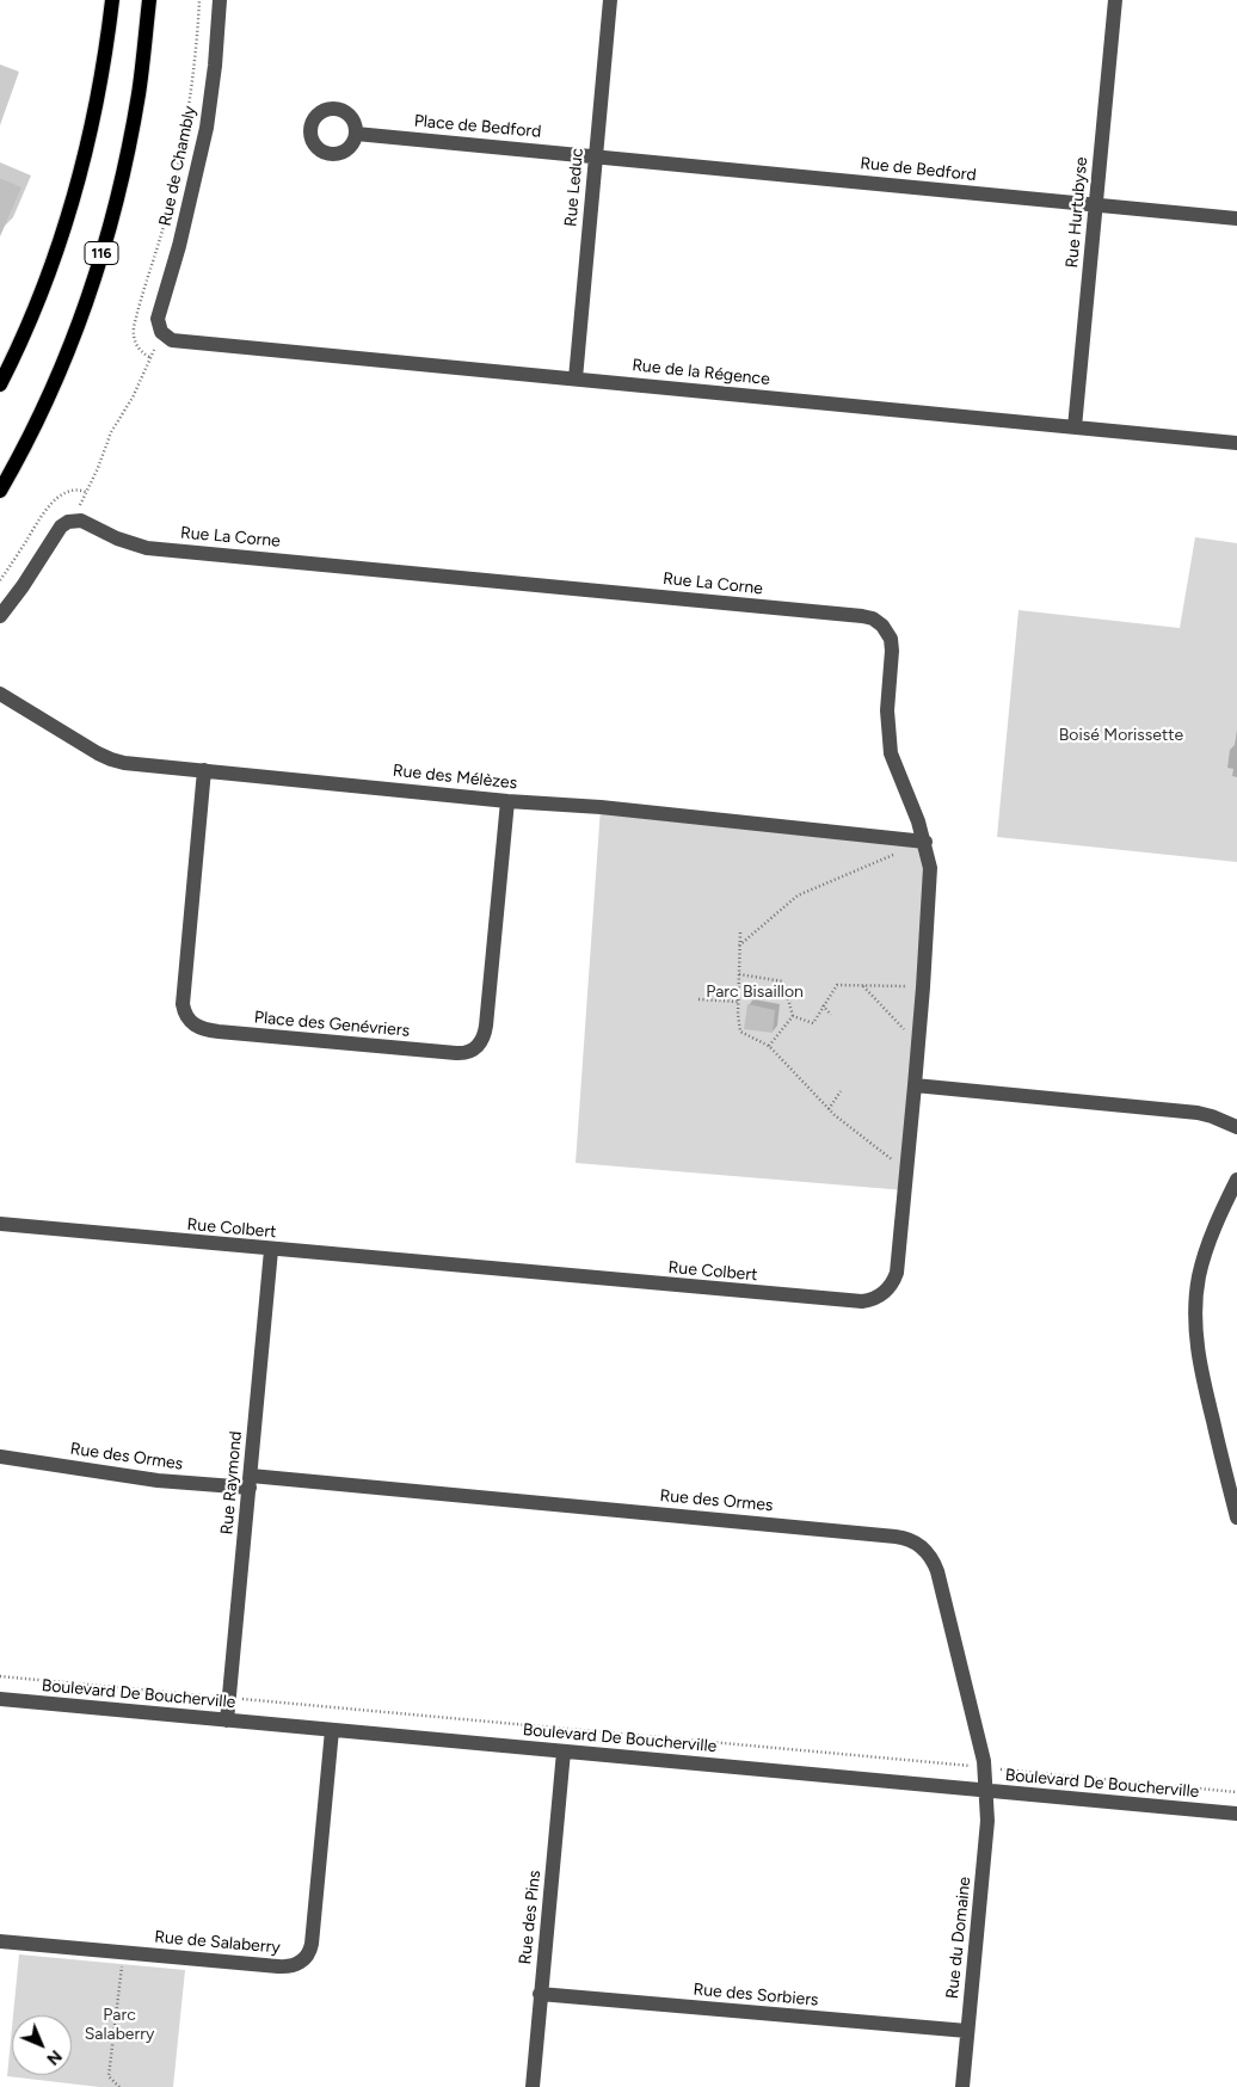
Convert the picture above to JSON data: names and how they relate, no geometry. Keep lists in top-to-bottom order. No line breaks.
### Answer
{"streets":{"main road":["116"],"street":["Place de Bedford","Rue de Chambly","Rue de Bedford","Rue Leduc","Rue Hurtubyse","Rue de la Régence","Rue La Corne","Rue des Mélèzes","Place des Genévriers","Rue Colbert","Rue des Ormes","Rue Raymond","Boulevard De Boucherville","Rue des Pins","Rue du Domaine","Rue de Salaberry","Rue des Sorbiers"]},"crossings":[["Place de Bedford","Rue de Bedford"],["Place de Bedford","Rue Leduc"],["Rue de Chambly","Rue de la Régence"],["Rue de Bedford","Rue Leduc"],["Rue de Bedford","Rue Hurtubyse"],["Rue Leduc","Rue de la Régence"],["Rue Hurtubyse","Rue de la Régence"],["Rue La Corne","Rue des Mélèzes"],["Rue La Corne","Rue Colbert"],["Rue des Mélèzes","Place des Genévriers"],["Rue Colbert","Rue Raymond"],["Rue des Ormes","Rue Raymond"],["Rue des Ormes","Boulevard De Boucherville"],["Rue des Ormes","Rue du Domaine"],["Rue Raymond","Boulevard De Boucherville"],["Boulevard De Boucherville","Rue des Pins"],["Boulevard De Boucherville","Rue du Domaine"],["Boulevard De Boucherville","Rue de Salaberry"],["Rue des Pins","Rue des Sorbiers"],["Rue du Domaine","Rue des Sorbiers"]],"parks":["Boisé Morissette","Parc Bisaillon","Parc Salaberry"],"north":"bottom right"}
